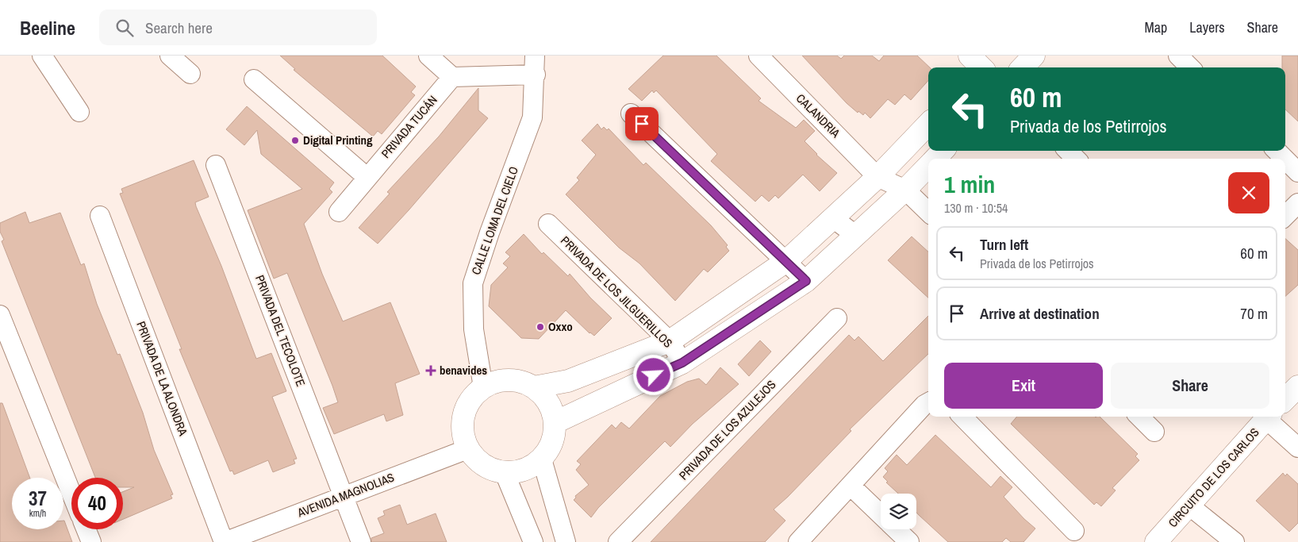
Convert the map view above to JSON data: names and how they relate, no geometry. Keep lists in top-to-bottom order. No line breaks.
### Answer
{"streets":{"street":["CALANDRIA","PRIVADA TUCÁN","CALLE LOMA DEL CIELO","PRIVADA DE LOS JILGUERILLOS","PRIVADA DEL TECOLOTE","PRIVADA DE LA ALONDRA","PRIVADA DE LOS AZULEJOS","CIRCUITO DE LOS CARLOS","AVENIDA MAGNOLIAS"]},"crossings":[["CALLE LOMA DEL CIELO","AVENIDA MAGNOLIAS"],["PRIVADA DEL TECOLOTE","AVENIDA MAGNOLIAS"],["PRIVADA DE LA ALONDRA","AVENIDA MAGNOLIAS"]],"places":{"other":["Digital Printing","Oxxo"],"health":["benavides"]},"page":{"header":"Beeline","search":"Search here","nav":["Map","Layers","Share"],"turn":["60 m","Privada de los Petirrojos"],"heading":["1 min","130 m · 10:54"],"list":[{"name":"Turn left","note":"Privada de los Petirrojos","value":"60 m"},{"name":"Arrive at destination","value":"70 m"}],"buttons":["Exit","Share"],"speed":"37 km/h","limit":"40"}}
